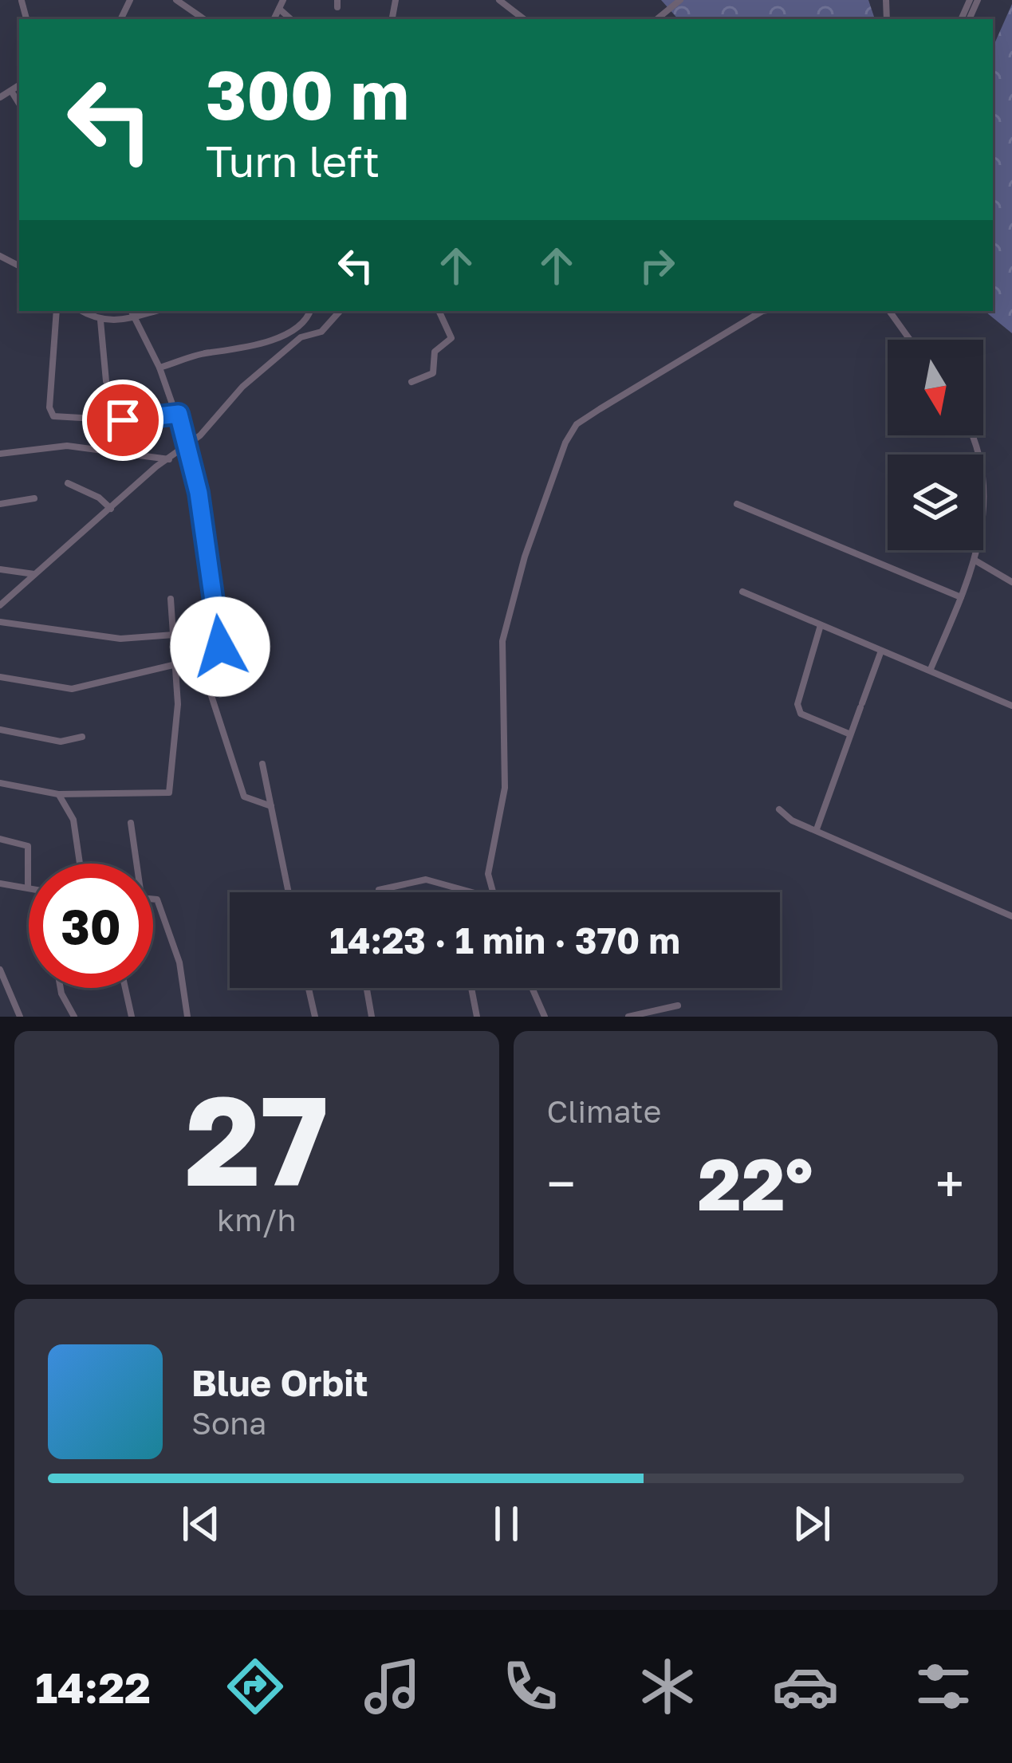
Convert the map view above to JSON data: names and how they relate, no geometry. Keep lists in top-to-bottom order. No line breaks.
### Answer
{"north":"bottom","page":{"turn":["300 m","Turn left"],"limit":"30","trip":"14:23 · 1 min · 370 m","tile":[["27","km/h"],"Climate"],"heat":["−","22°","+"],"song":["Blue Orbit","Sona"],"tabs":"14:22"}}
